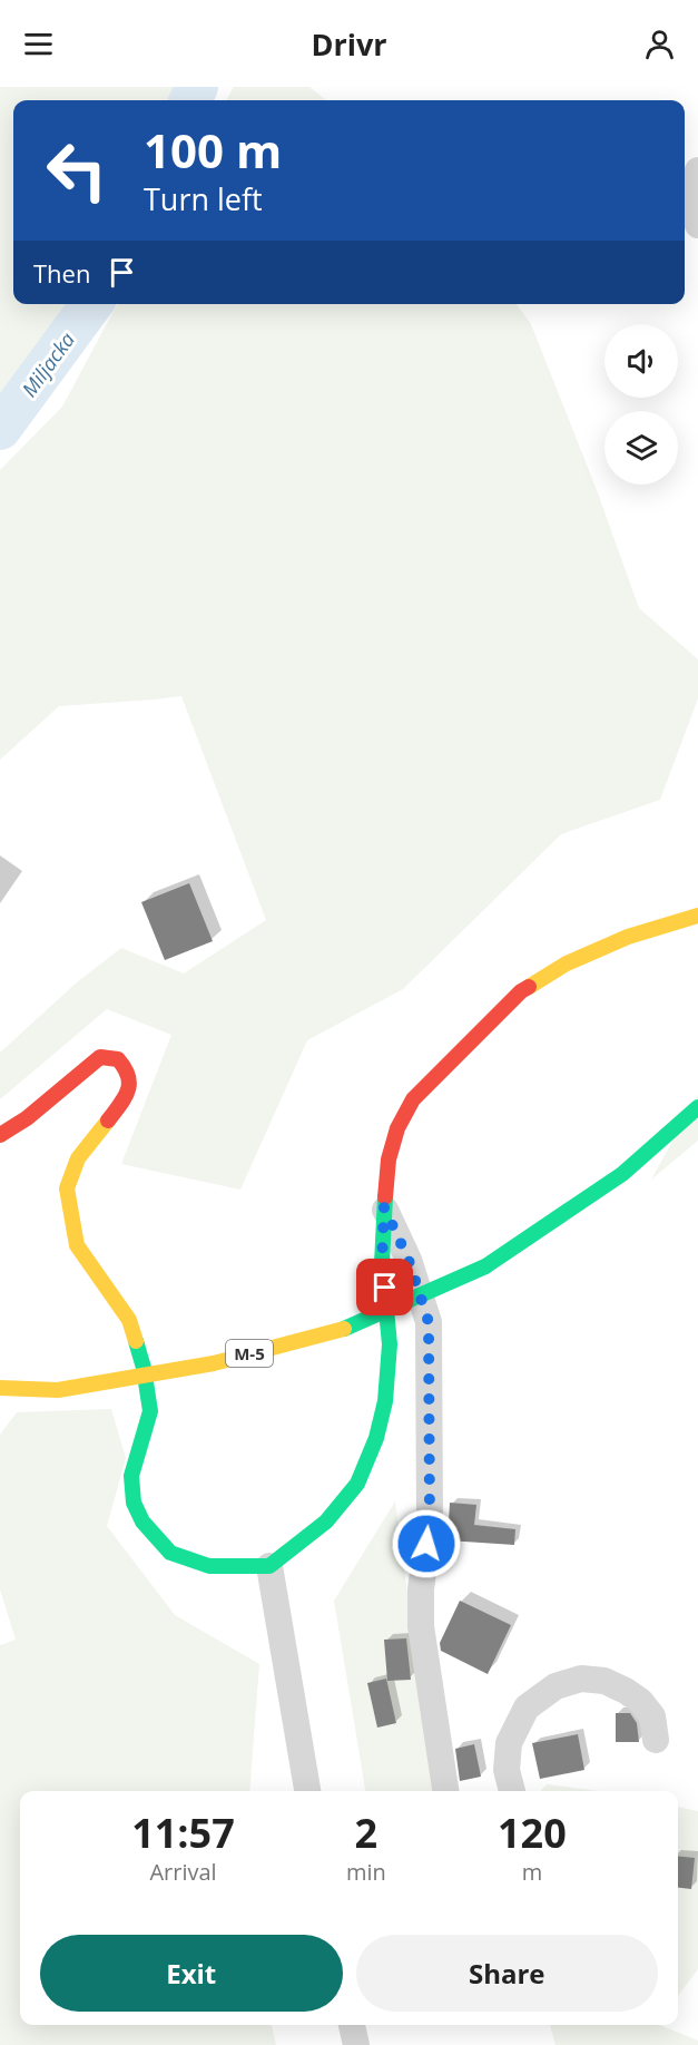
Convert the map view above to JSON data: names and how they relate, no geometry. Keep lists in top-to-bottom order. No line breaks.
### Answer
{"streets":{"street":["M-5"]},"water":["Miljacka"],"page":{"header":"Drivr","turn":["100 m","Turn left"],"then":"Then","eta":["11:57","Arrival","2","min","120","m"],"buttons":["Exit","Share"]}}
